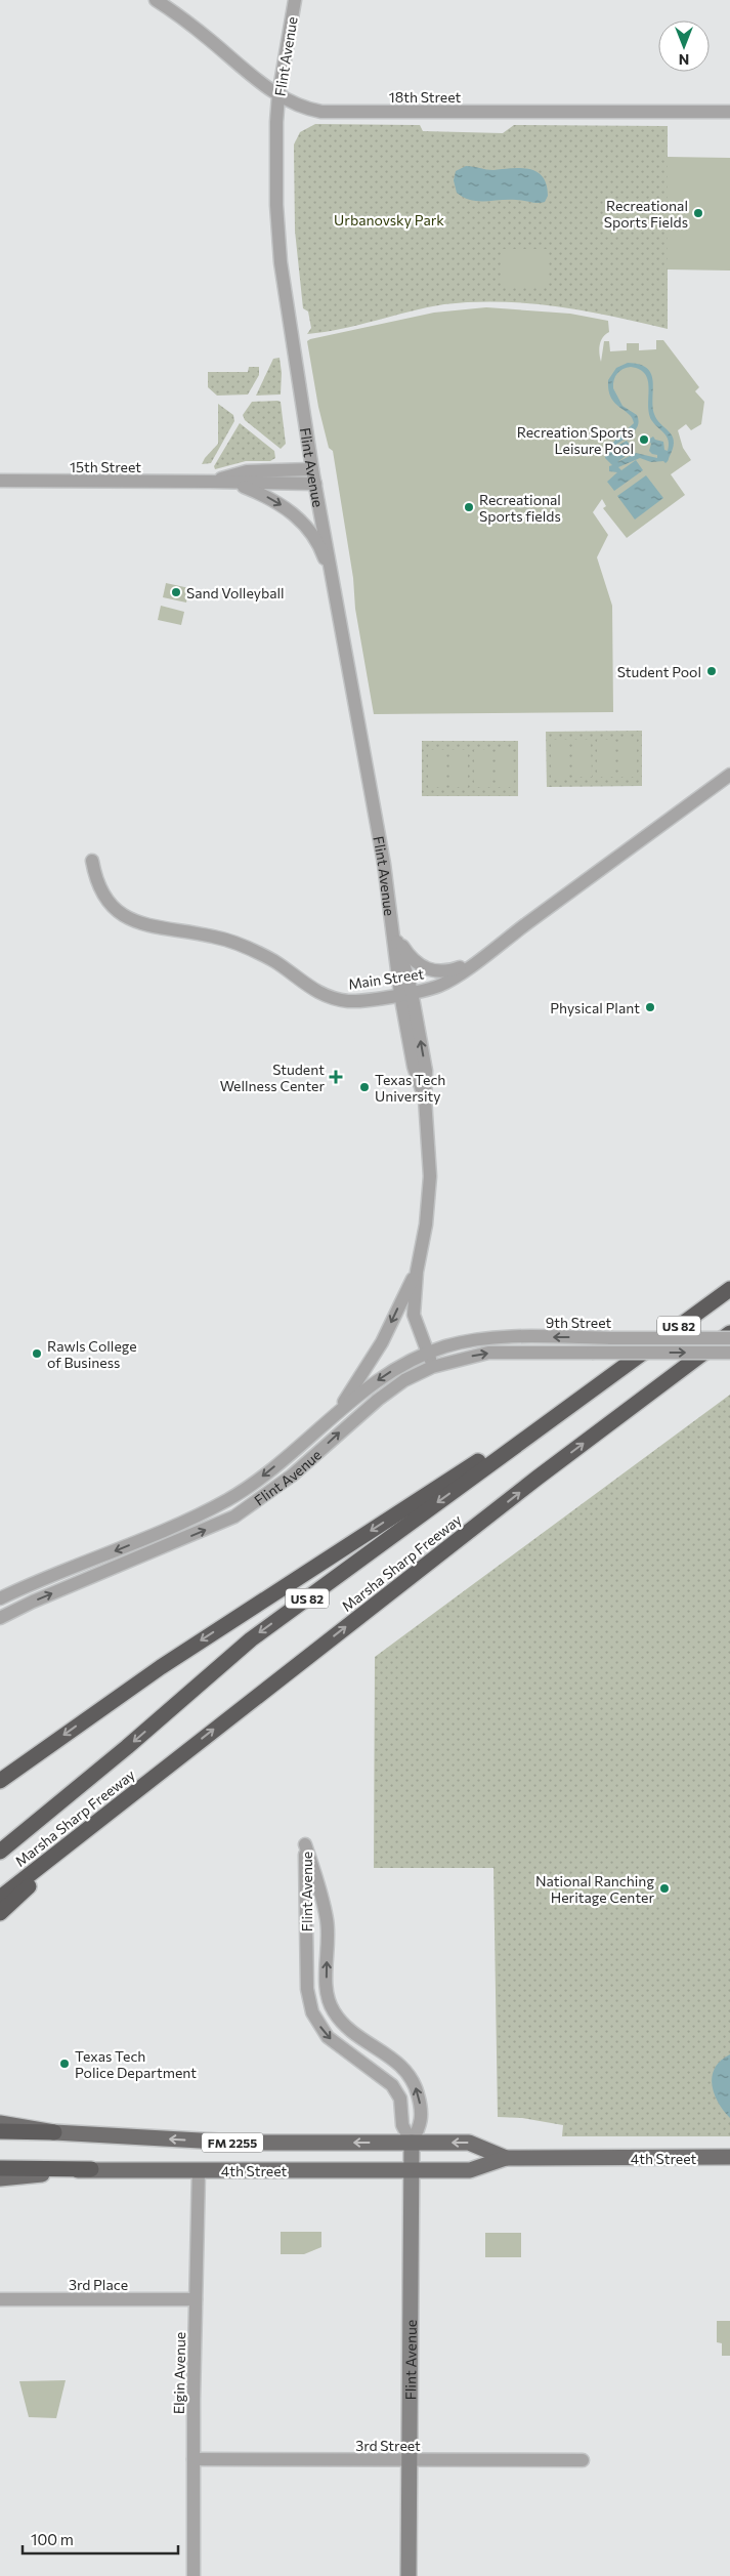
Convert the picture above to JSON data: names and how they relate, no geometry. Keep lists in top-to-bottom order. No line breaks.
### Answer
{"streets":{"highway":["US 82","Marsha Sharp Freeway"],"main road":["FM 2255","4th Street"],"street":["Flint Avenue","18th Street","15th Street","Main Street","9th Street","3rd Place","Elgin Avenue","3rd Street"]},"crossings":[["Flint Avenue","18th Street"],["Flint Avenue","15th Street"],["Flint Avenue","Main Street"],["Flint Avenue","9th Street"],["Flint Avenue","4th Street"],["Flint Avenue","3rd Street"],["FM 2255","4th Street"],["4th Street","Elgin Avenue"],["3rd Place","Elgin Avenue"],["Elgin Avenue","3rd Street"]],"parks":["Urbanovsky Park"],"places":{"other":["Recreational Sports Fields","Recreation Sports Leisure Pool","Recreational Sports fields","Sand Volleyball","Student Pool","Physical Plant","Texas Tech University","Rawls College of Business","National Ranching Heritage Center","Texas Tech Police Department"],"health":["Student Wellness Center"]},"scale_bar":"100 m","north":"bottom"}
